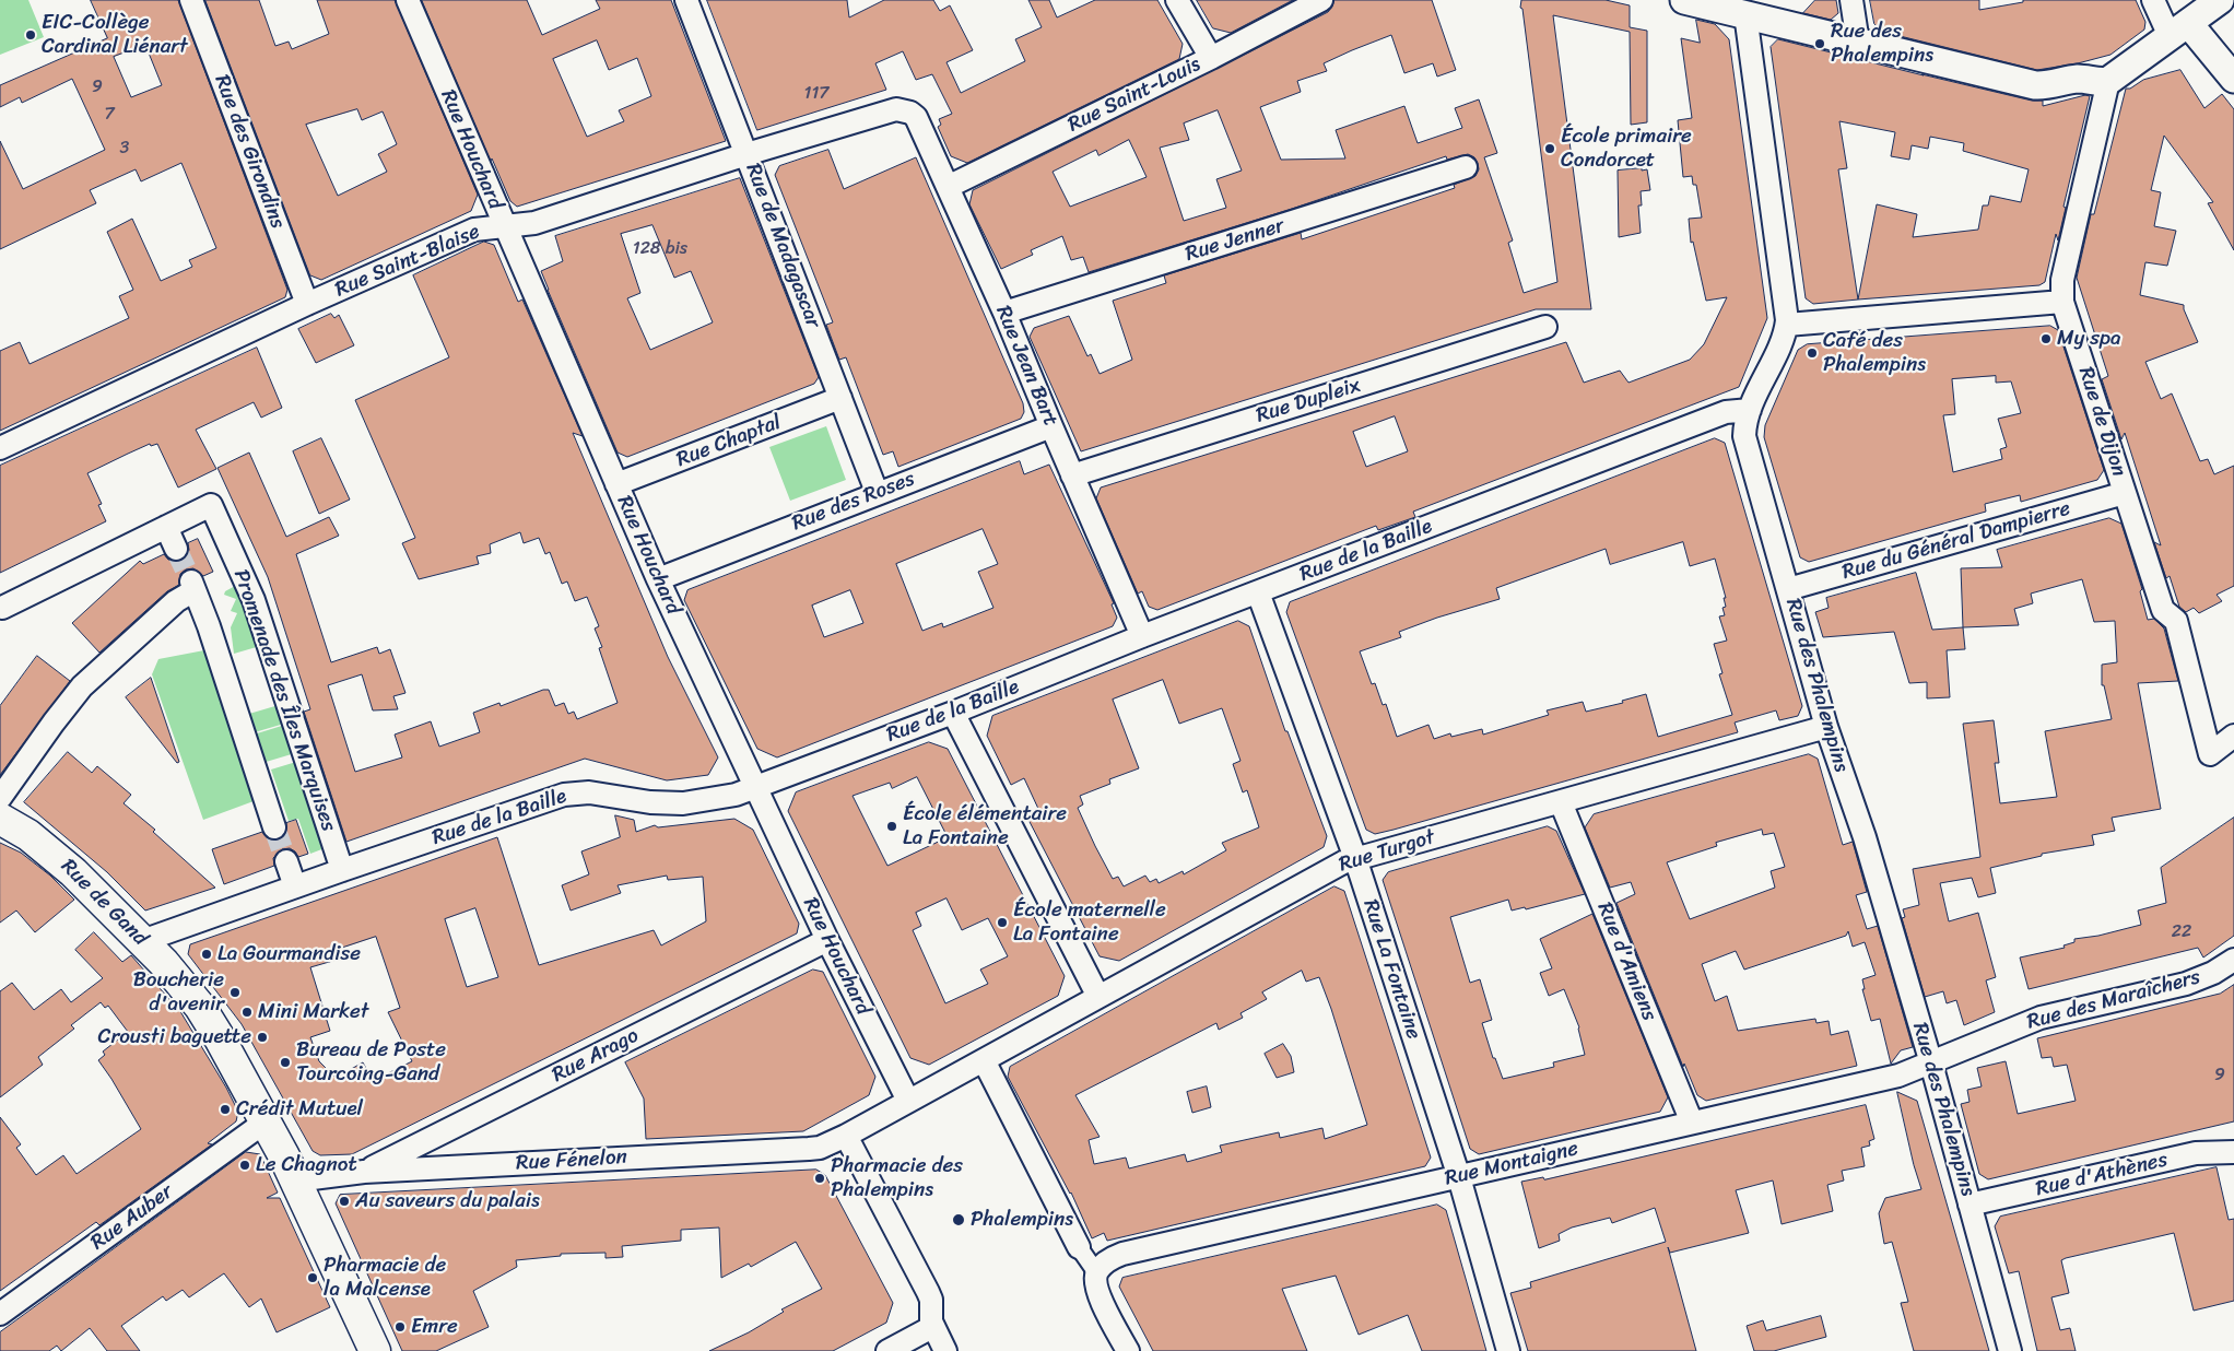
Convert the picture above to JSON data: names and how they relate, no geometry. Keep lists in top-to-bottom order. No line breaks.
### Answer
{"streets":{"main road":["Rue de Gand"],"street":["Rue Saint-Louis","Rue Houchard","Rue des Girondins","Rue Jenner","Rue de Madagascar","Rue Saint-Blaise","Rue Jean Bart","Rue Dupleix","Rue de Dijon","Rue Chaptal","Rue des Roses","Rue du Général Dampierre","Rue de la Baille","Rue des Phalempins","Promenade des Îles Marquises","Rue Turgot","Rue d'Amiens","Rue La Fontaine","Rue des Maraîchers","Rue Arago","Rue Fénelon","Rue Montaigne","Rue d'Athènes","Rue Auber"]},"crossings":[["Rue Saint-Louis","Rue Jean Bart"],["Rue Houchard","Rue Saint-Blaise"],["Rue Houchard","Rue Chaptal"],["Rue Houchard","Rue des Roses"],["Rue Houchard","Rue de la Baille"],["Rue Houchard","Rue Turgot"],["Rue Houchard","Rue Arago"],["Rue Houchard","Rue Fénelon"],["Rue des Girondins","Rue Saint-Blaise"],["Rue Jenner","Rue Jean Bart"],["Rue de Madagascar","Rue Saint-Blaise"],["Rue de Madagascar","Rue Chaptal"],["Rue de Madagascar","Rue des Roses"],["Rue Saint-Blaise","Rue Jean Bart"],["Rue Jean Bart","Rue Dupleix"],["Rue Jean Bart","Rue des Roses"],["Rue Jean Bart","Rue de la Baille"],["Rue de Dijon","Rue du Général Dampierre"],["Rue du Général Dampierre","Rue des Phalempins"],["Rue de la Baille","Rue des Phalempins"],["Rue de la Baille","Promenade des Îles Marquises"],["Rue de la Baille","Rue de Gand"],["Rue de la Baille","Rue La Fontaine"],["Rue des Phalempins","Rue Turgot"],["Rue des Phalempins","Rue des Maraîchers"],["Rue des Phalempins","Rue Montaigne"],["Rue des Phalempins","Rue d'Athènes"],["Rue Turgot","Rue d'Amiens"],["Rue Turgot","Rue La Fontaine"],["Rue Turgot","Rue Fénelon"],["Rue de Gand","Rue Fénelon"],["Rue de Gand","Rue Auber"],["Rue d'Amiens","Rue Montaigne"],["Rue La Fontaine","Rue Montaigne"],["Rue des Maraîchers","Rue Montaigne"],["Rue Arago","Rue Fénelon"]],"places":["EIC-Collège Cardinal Liénart","Rue des Phalempins","École primaire Condorcet","My spa","Café des Phalempins","École élémentaire La Fontaine","École maternelle La Fontaine","La Gourmandise","Boucherie d'avenir","Mini Market","Crousti baguette","Bureau de Poste Tourcoing-Gand","Crédit Mutuel","Le Chagnot","Pharmacie des Phalempins","Au saveurs du palais","Phalempins","Pharmacie de la Malcense","Emre"],"house_numbers":["9","117","7","3","128 bis","22","9"]}
